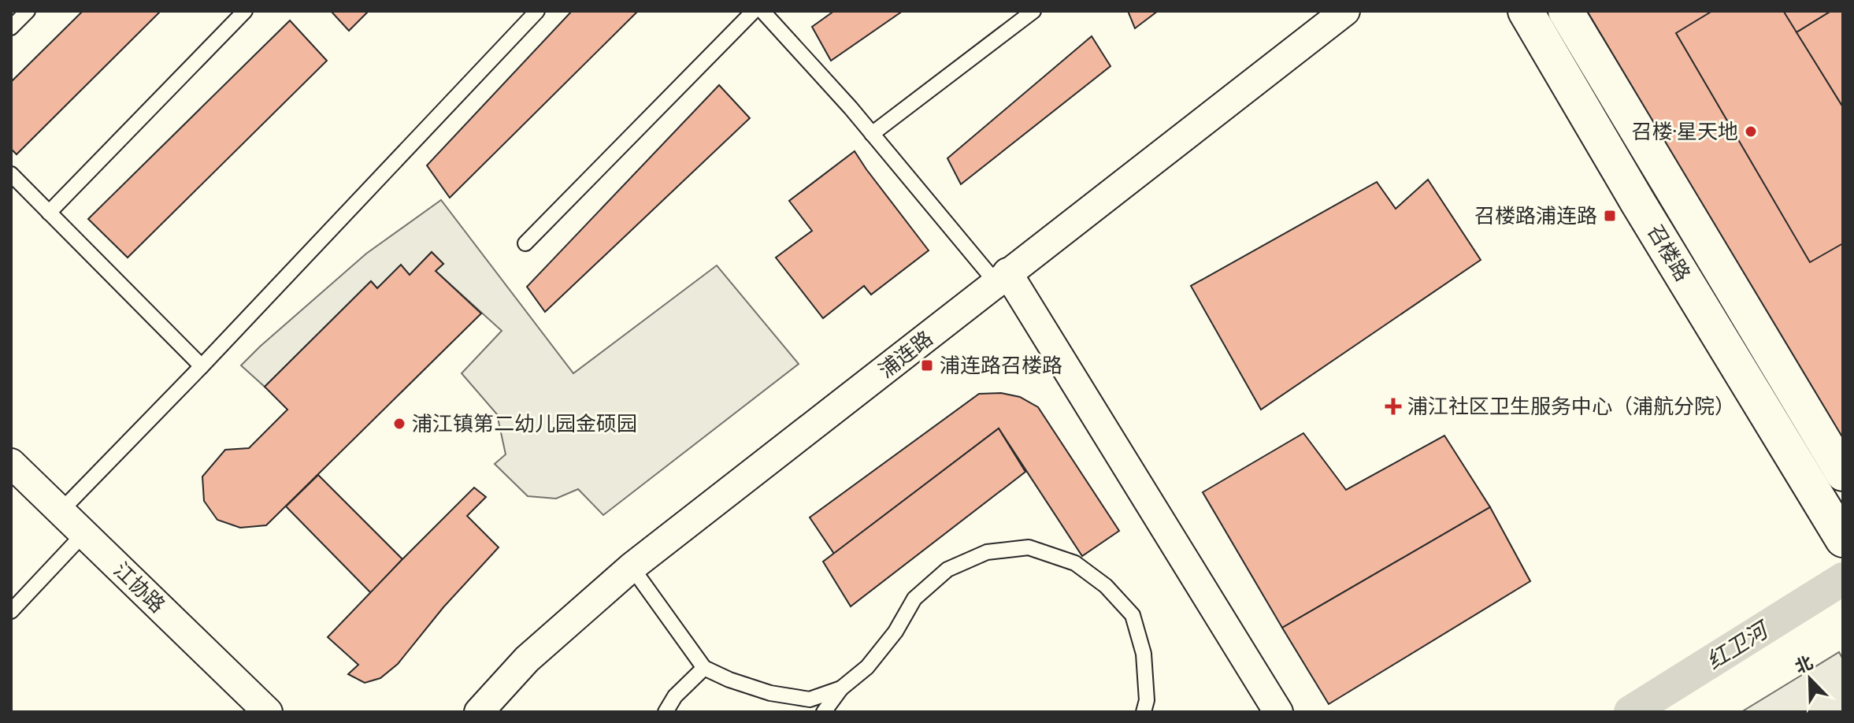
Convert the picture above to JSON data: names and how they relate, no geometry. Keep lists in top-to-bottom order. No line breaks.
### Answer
{"streets":{"street":["召楼路","浦连路","江协路"]},"water":["红卫河"],"places":{"other":["召楼·星天地","浦江镇第二幼儿园金硕园"],"transit":["召楼路浦连路","浦连路召楼路"],"health":["浦江社区卫生服务中心（浦航分院）"]},"north":"top left"}
